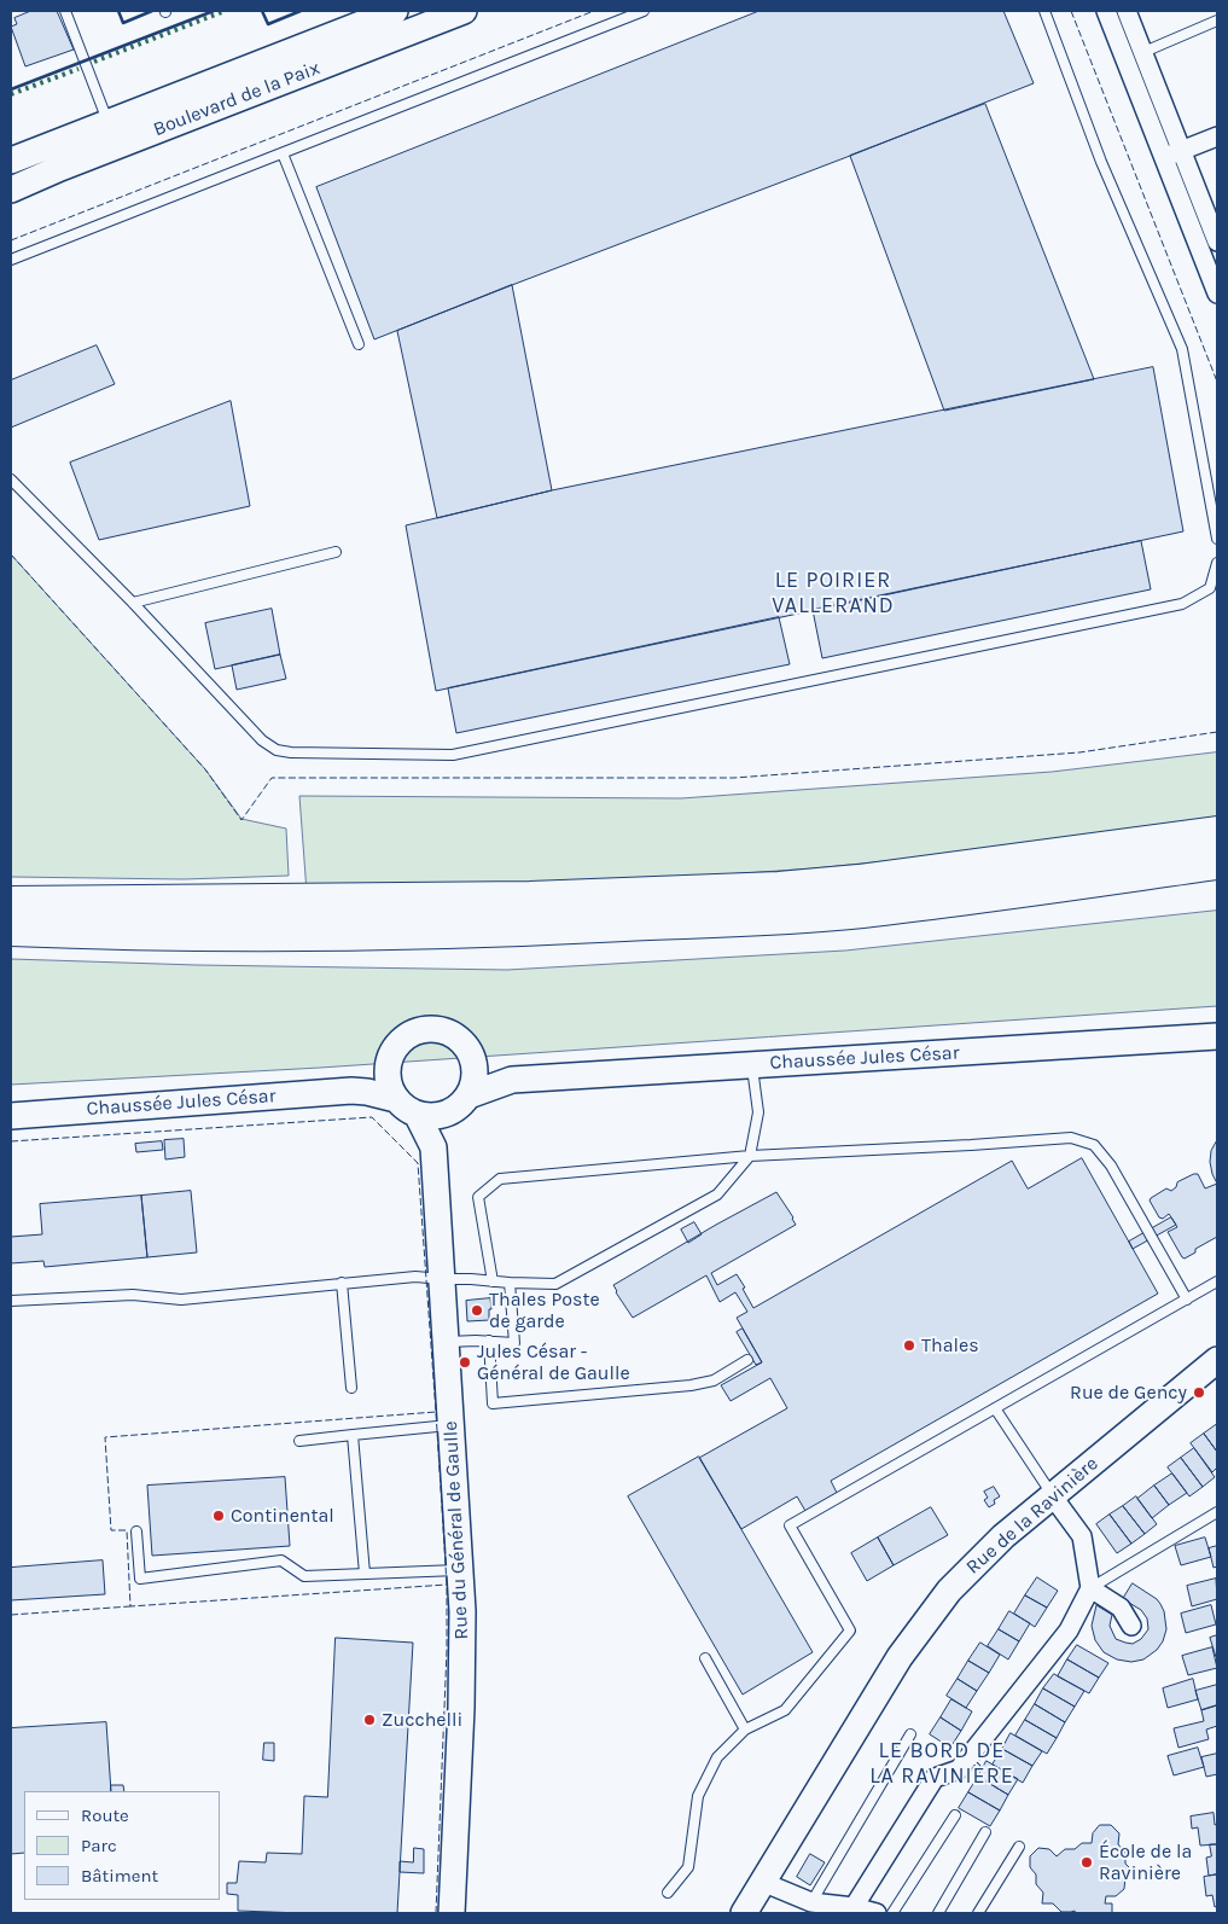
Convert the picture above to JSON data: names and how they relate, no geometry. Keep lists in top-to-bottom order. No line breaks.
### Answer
{"streets":{"main road":["Boulevard de la Paix","Chaussée Jules César","Rue de la Ravinière","Rue du Général de Gaulle"]},"crossings":[["Chaussée Jules César","Rue du Général de Gaulle"]],"districts":["LE POIRIER VALLERAND","LE BORD DE LA RAVINIÈRE"],"places":["Thales Poste de garde","Thales","Jules César - Général de Gaulle","Rue de Gency","Continental","Zucchelli","École de la Ravinière"],"legend":["Route","Parc","Bâtiment"]}
